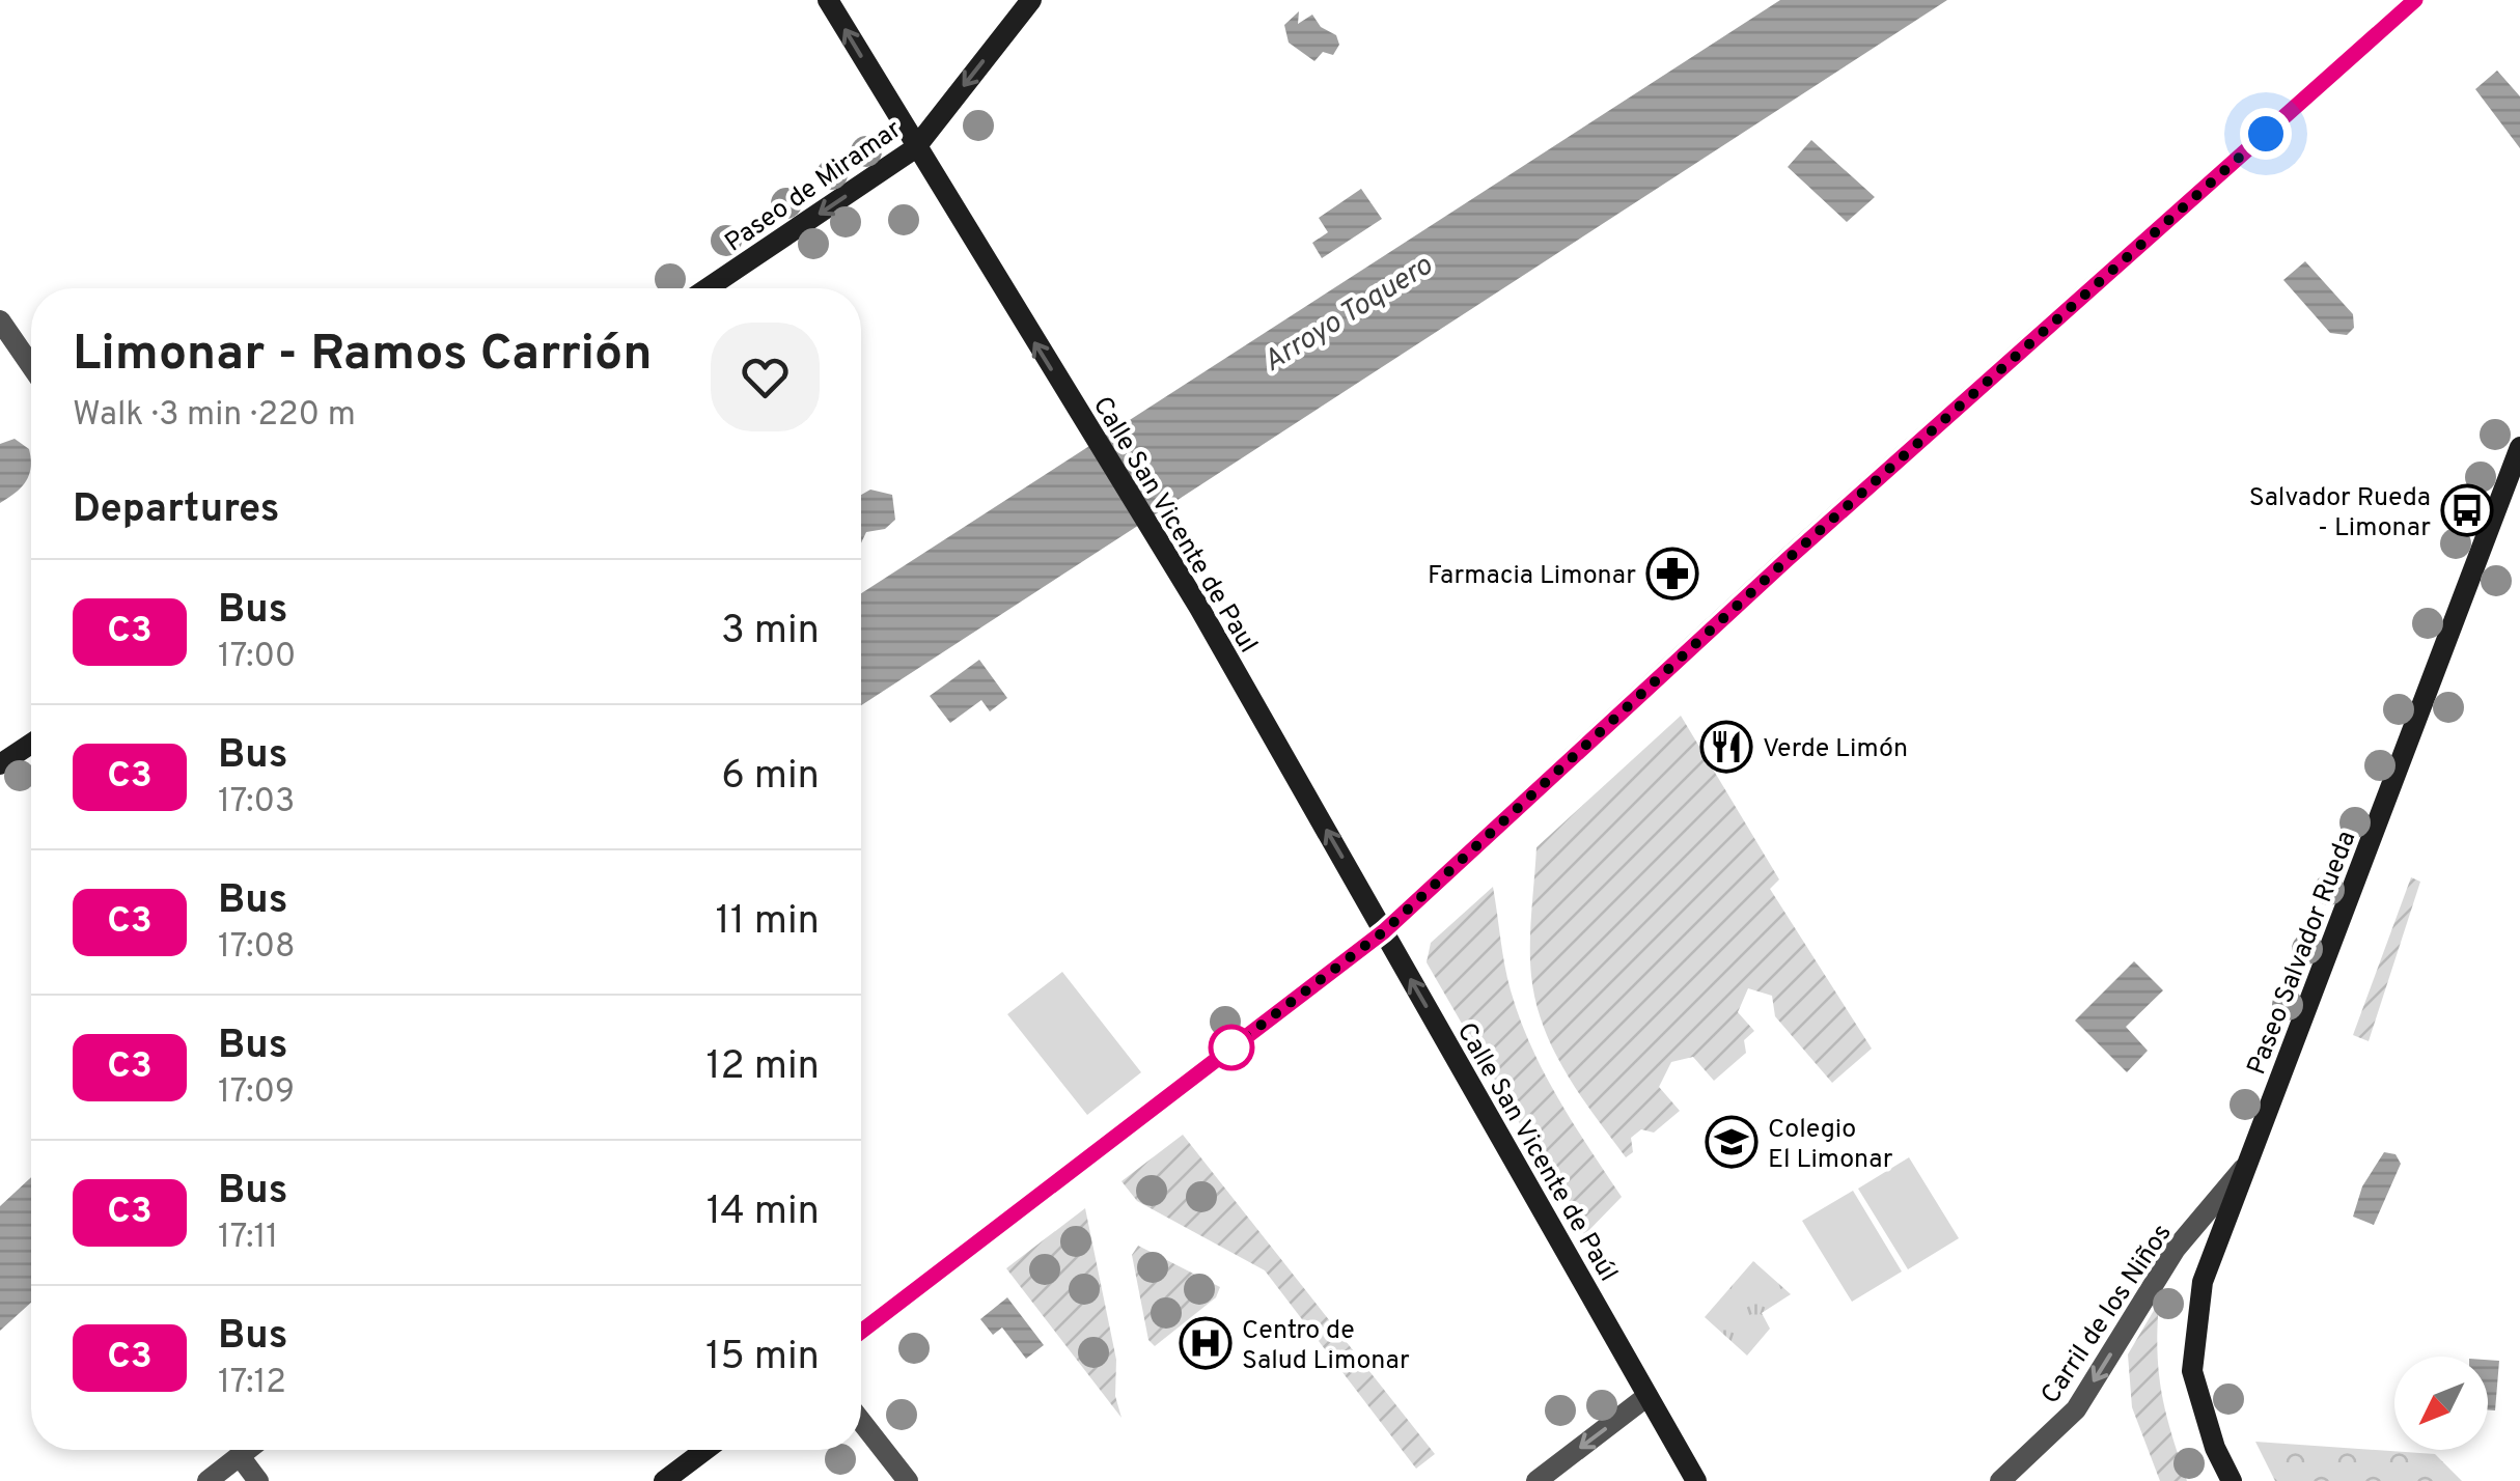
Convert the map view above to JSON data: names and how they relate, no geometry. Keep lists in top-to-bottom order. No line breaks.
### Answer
{"streets":{"main road":["Paseo de Miramar","Calle San Vicente de Paul","Paseo Salvador Rueda","Calle San Vicente de Paúl"],"street":["Carril de los Niños"]},"crossings":[["Paseo de Miramar","Calle San Vicente de Paul"],["Calle San Vicente de Paul","Calle San Vicente de Paúl"],["Paseo Salvador Rueda","Carril de los Niños"]],"one_way":["Paseo de Miramar","Calle San Vicente de Paul","Calle San Vicente de Paúl","Carril de los Niños"],"water":["Arroyo Toquero"],"places":{"bus stop":["Salvador Rueda - Limonar"],"pharmacy":["Farmacia Limonar"],"restaurant":["Verde Limón"],"school or university":["Colegio El Limonar"],"hospital":["Centro de Salud Limonar"]},"lines":["bus line C3"],"north":"bottom left","page":{"heading":[["Limonar - Ramos Carrión","Walk · 3 min · 220 m"],"Departures"],"list":[{"mark":"C3","name":"Bus","note":"17:00","value":"3 min"},{"mark":"C3","name":"Bus","note":"17:03","value":"6 min"},{"mark":"C3","name":"Bus","note":"17:08","value":"11 min"},{"mark":"C3","name":"Bus","note":"17:09","value":"12 min"},{"mark":"C3","name":"Bus","note":"17:11","value":"14 min"},{"mark":"C3","name":"Bus","note":"17:12","value":"15 min"}]}}
